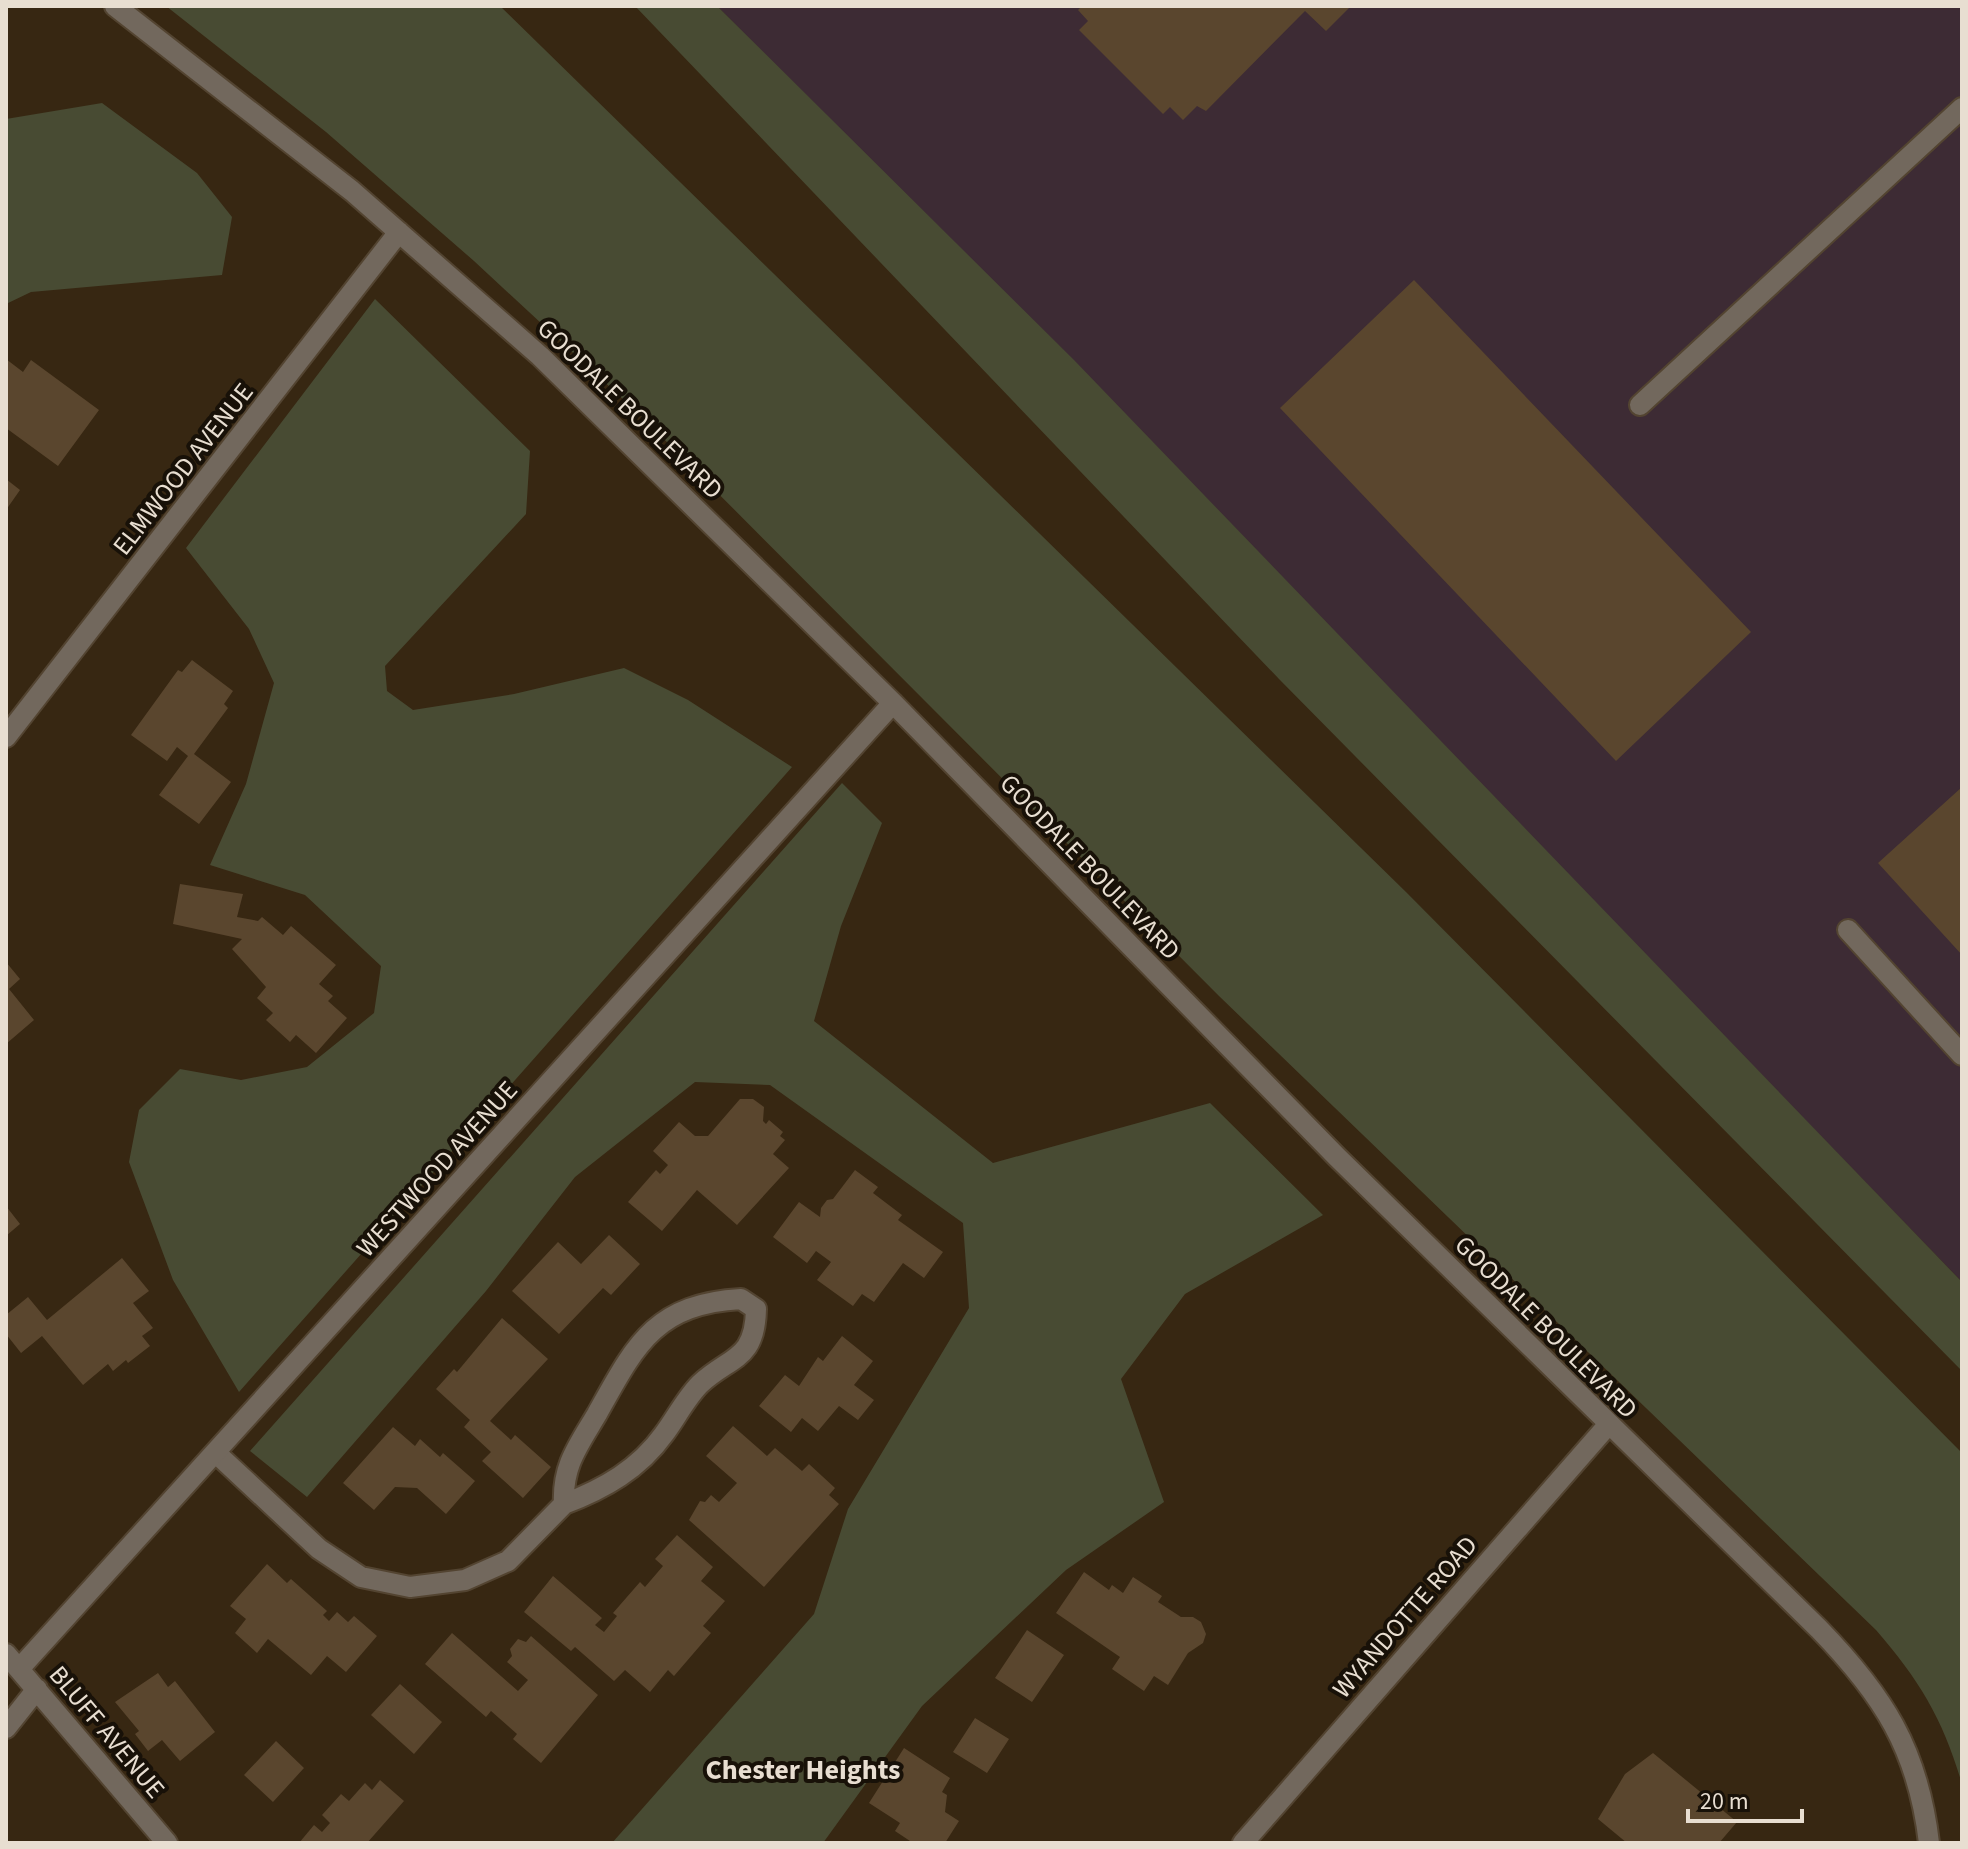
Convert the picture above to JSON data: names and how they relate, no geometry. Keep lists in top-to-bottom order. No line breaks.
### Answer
{"streets":{"street":["GOODALE BOULEVARD","ELMWOOD AVENUE","WESTWOOD AVENUE","WYANDOTTE ROAD","BLUFF AVENUE"]},"crossings":[["GOODALE BOULEVARD","ELMWOOD AVENUE"],["GOODALE BOULEVARD","WESTWOOD AVENUE"],["GOODALE BOULEVARD","WYANDOTTE ROAD"],["WESTWOOD AVENUE","BLUFF AVENUE"]],"districts":["Chester Heights"],"scale_bar":"20 m"}
